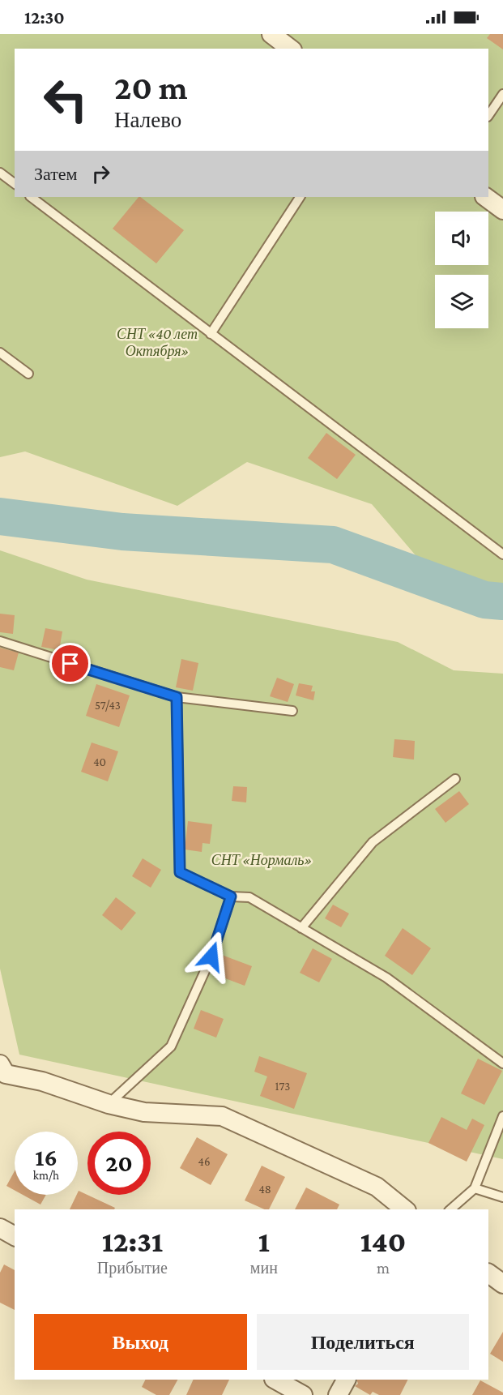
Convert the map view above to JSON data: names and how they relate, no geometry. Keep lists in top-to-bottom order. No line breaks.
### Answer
{"parks":["СНТ «40 лет Октября»","СНТ «Нормаль»"],"house_numbers":["57/43","40","173","46","48"],"page":{"status":"12:30","turn":["20 m","Налево"],"then":"Затем","speed":"16 km/h","limit":"20","eta":["12:31","Прибытие","1","мин","140","m"],"buttons":["Выход","Поделиться"]}}
